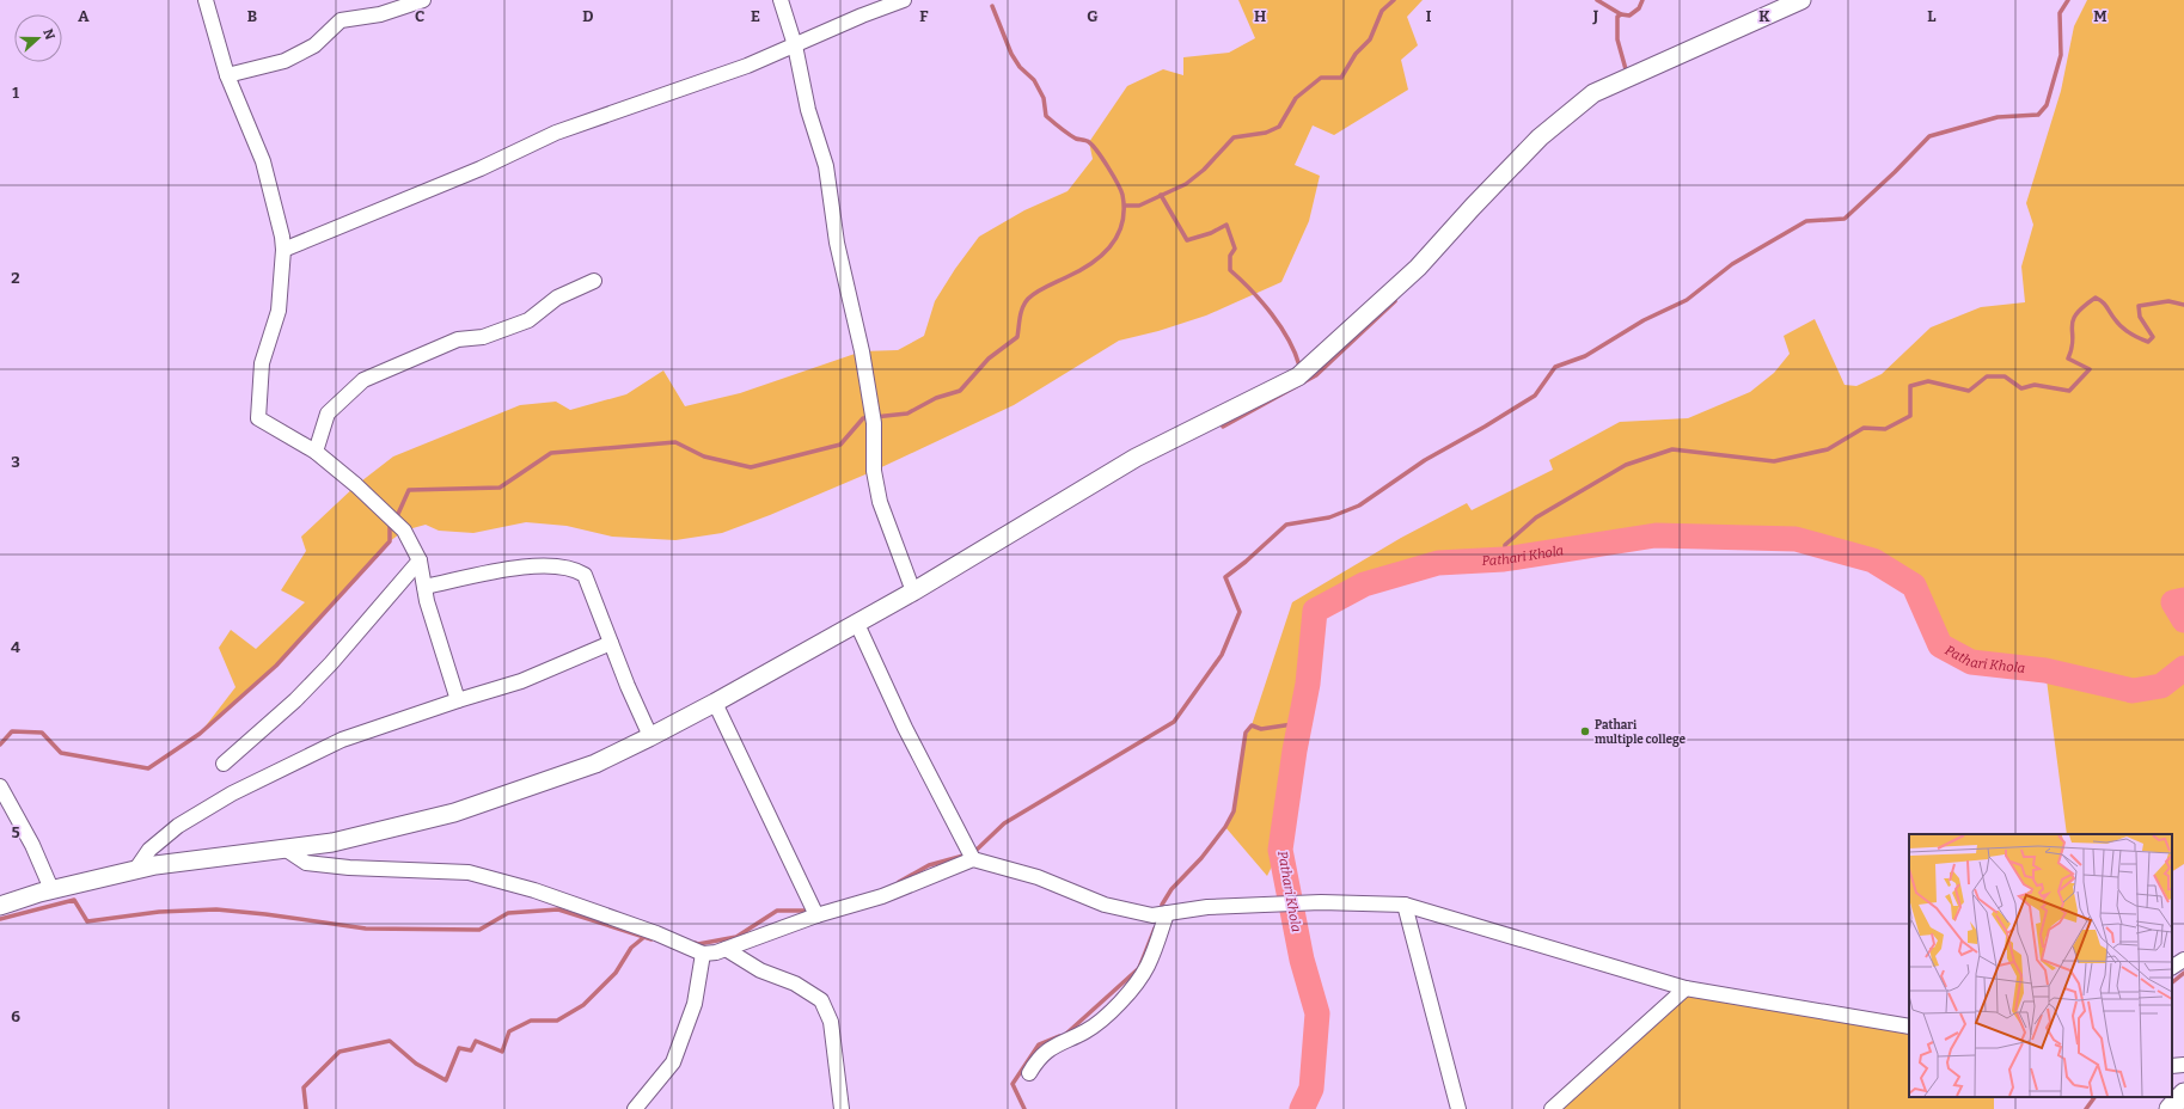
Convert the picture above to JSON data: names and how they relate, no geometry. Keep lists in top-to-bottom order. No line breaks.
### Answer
{"water":["Pathari Khola"],"places":["Pathari multiple college"],"north":"right","grid":{"columns":["A","B","C","D","E","F","G","H","I","J","K","L","M"],"rows":["1","2","3","4","5","6"]}}
